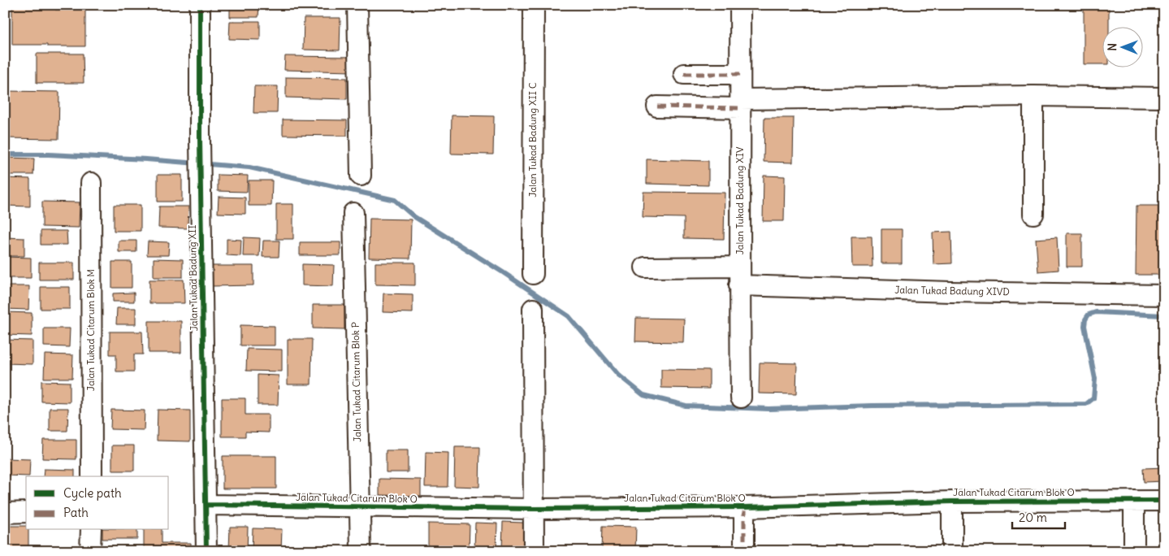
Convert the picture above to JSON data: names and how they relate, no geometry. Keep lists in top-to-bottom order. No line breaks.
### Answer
{"streets":{"street":["Jalan Tukad Badung XII C","Jalan Tukad Badung XIV","Jalan Tukad Badung XII","Jalan Tukad Badung XIVD","Jalan Tukad Citarum Blok M","Jalan Tukad Citarum Blok P","Jalan Tukad Citarum Blok O"]},"crossings":[["Jalan Tukad Badung XIV","Jalan Tukad Badung XIVD"],["Jalan Tukad Badung XII","Jalan Tukad Citarum Blok O"],["Jalan Tukad Citarum Blok P","Jalan Tukad Citarum Blok O"]],"legend":["Cycle path","Path"],"scale_bar":"20 m","north":"left"}
